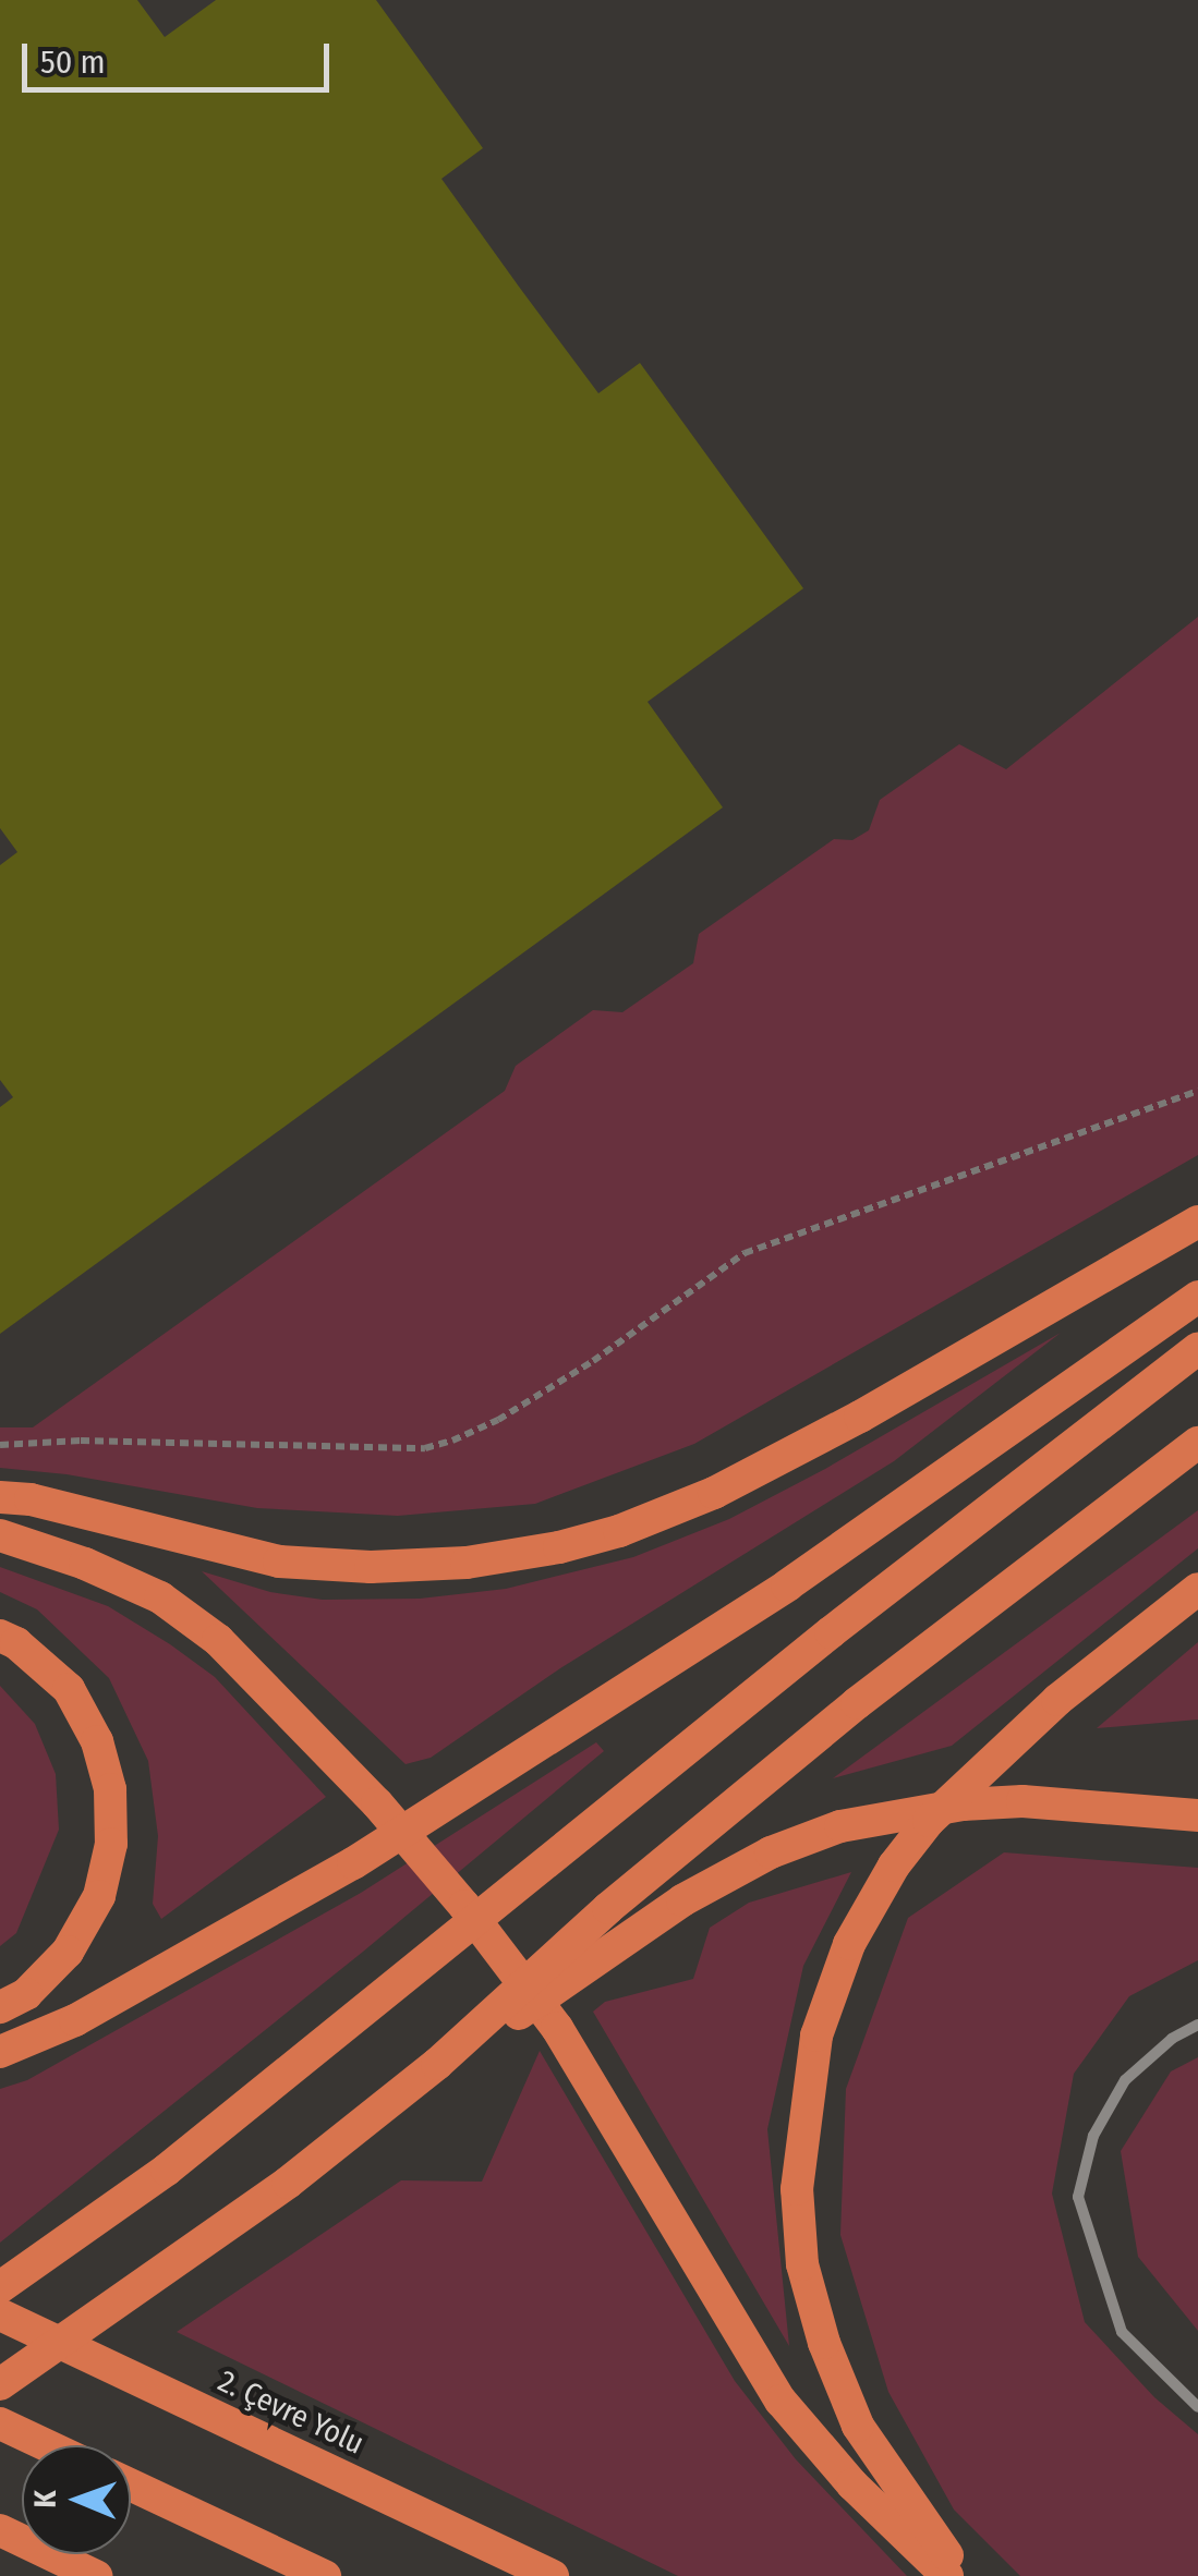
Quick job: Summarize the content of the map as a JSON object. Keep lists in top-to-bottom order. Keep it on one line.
{"streets":{"highway":["2. Çevre Yolu"]},"scale_bar":"50 m","north":"left"}
